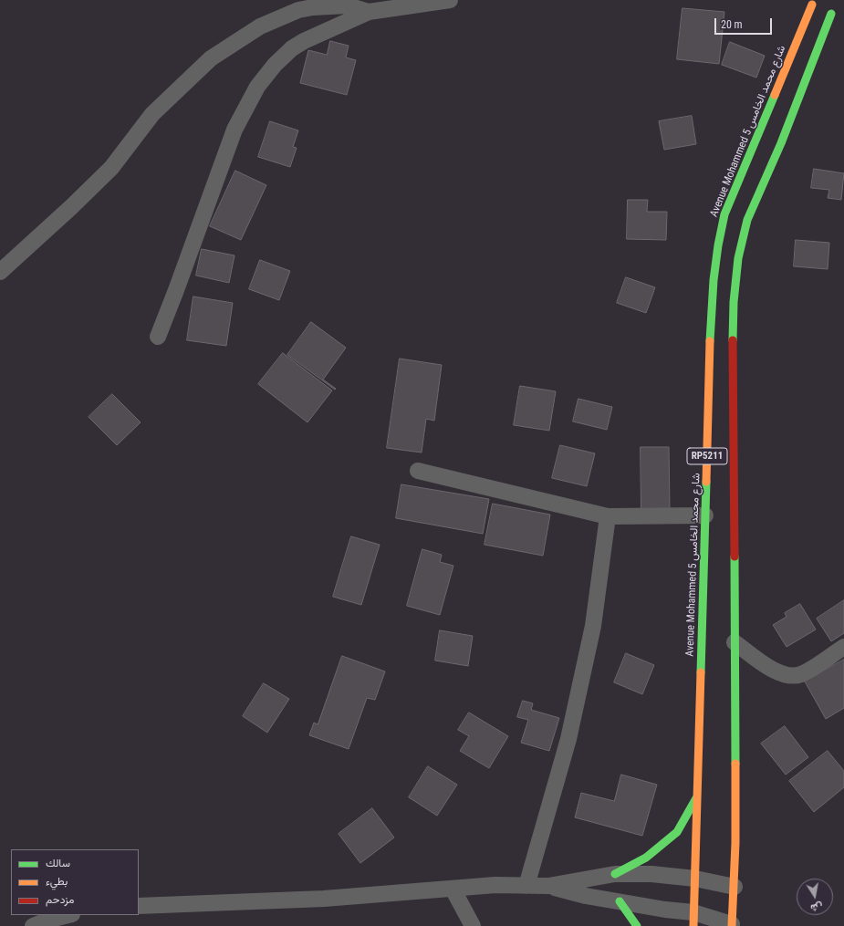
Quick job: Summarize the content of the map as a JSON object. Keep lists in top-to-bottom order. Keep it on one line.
{"streets":{"main road":["Avenue Mohammed 5 شارع محمد الخامس","RP5211"]},"crossings":[["Avenue Mohammed 5 شارع محمد الخامس","RP5211"]],"legend":["سالك","بطيء","مزدحم"],"scale_bar":"20 m","north":"bottom"}
